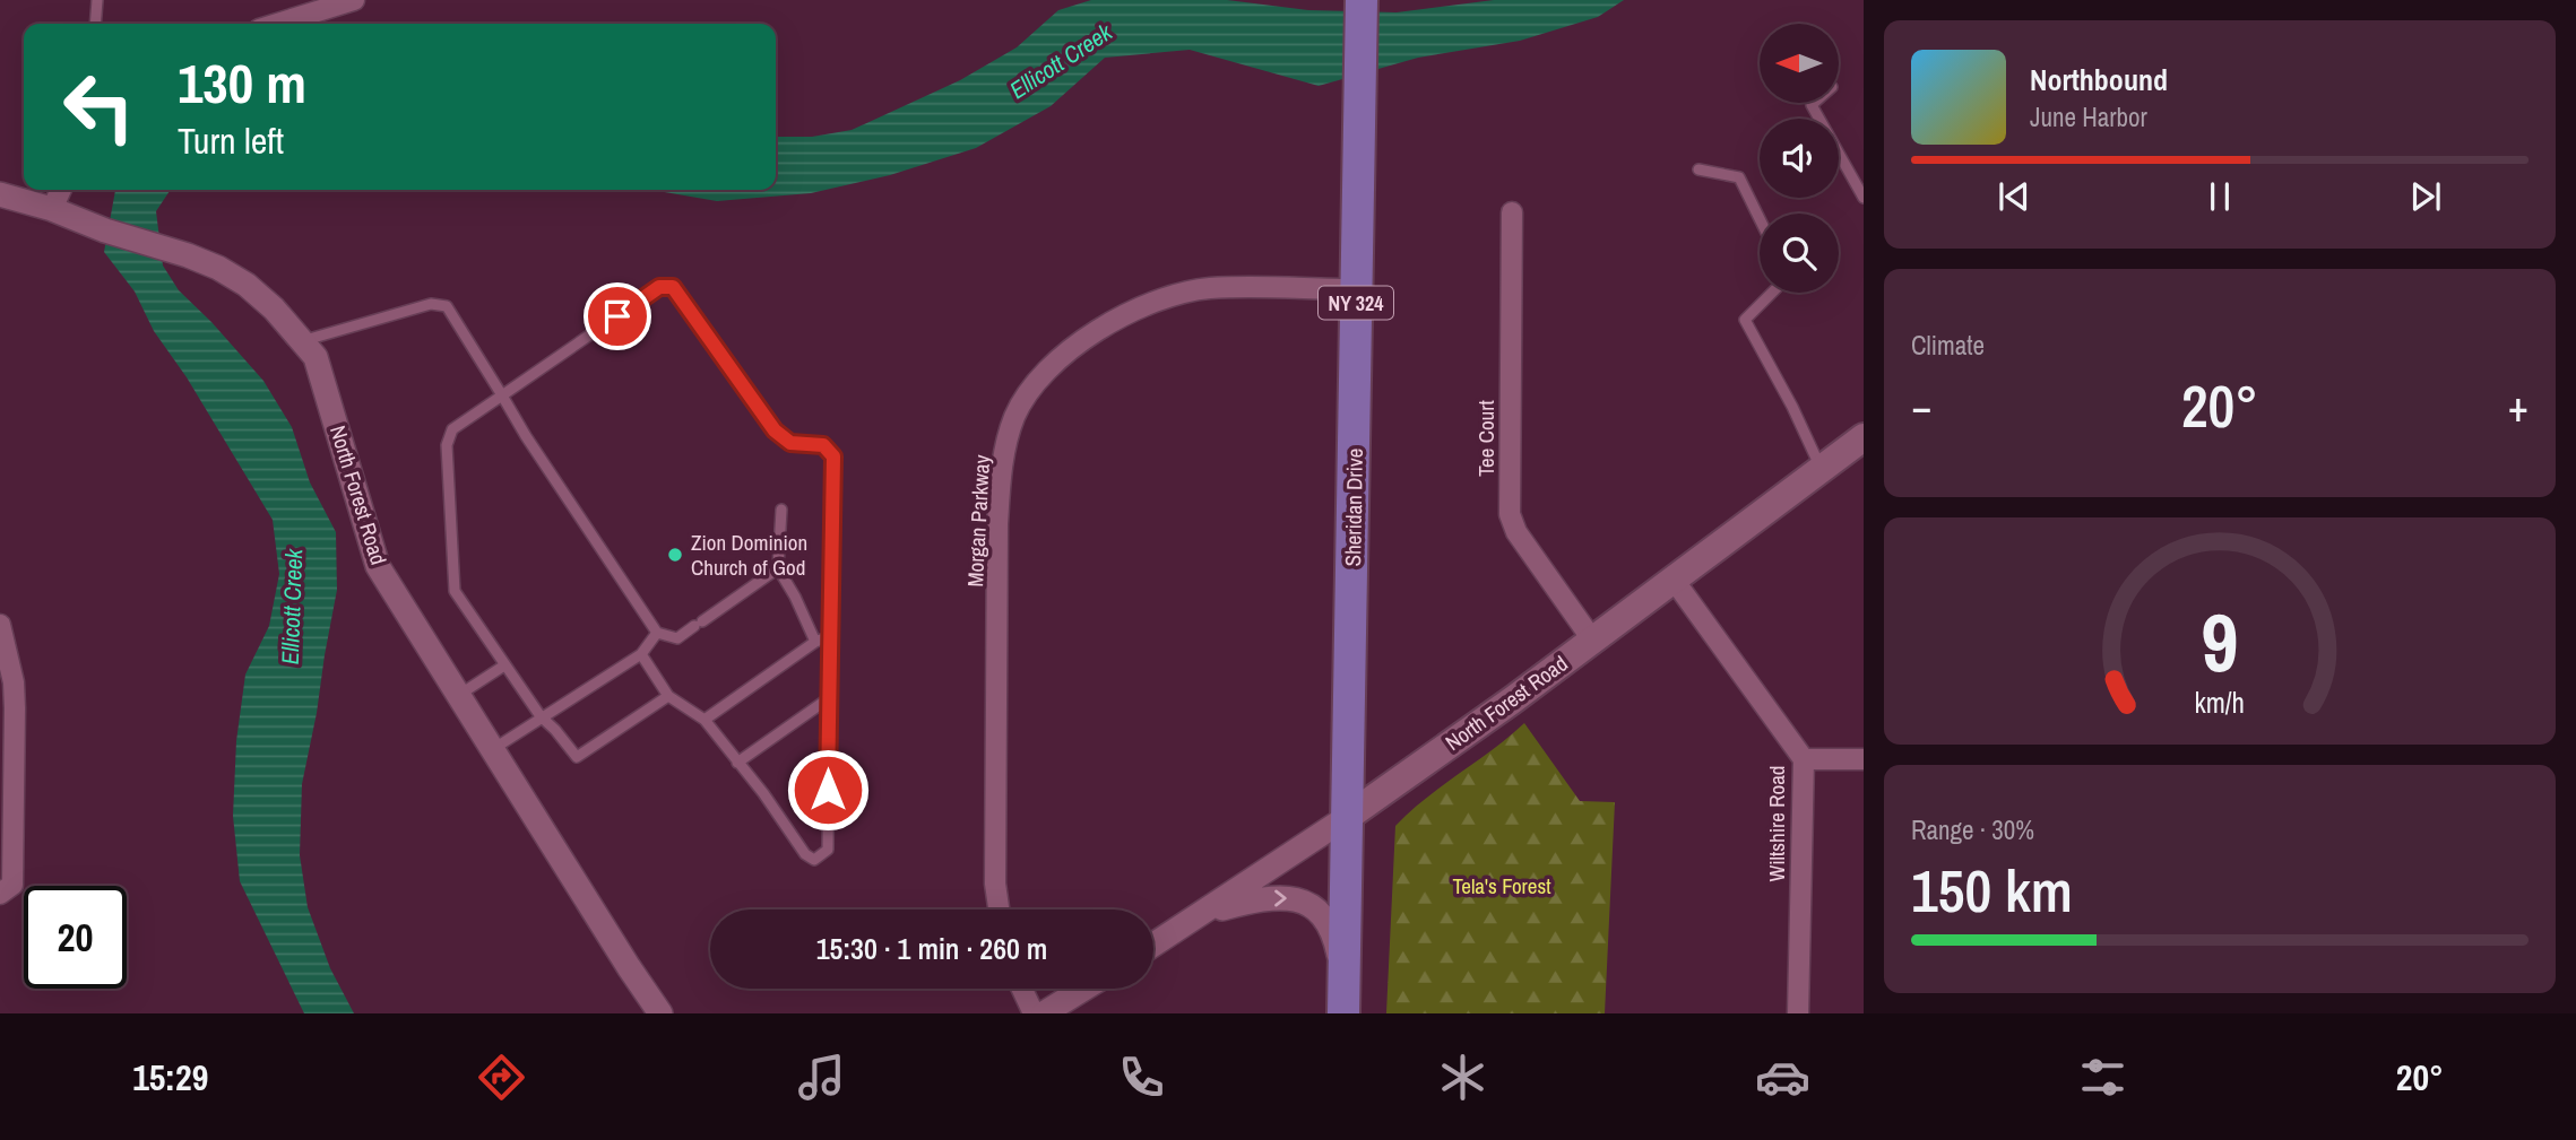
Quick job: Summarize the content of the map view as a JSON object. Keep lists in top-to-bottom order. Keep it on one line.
{"streets":{"main road":["NY 324","North Forest Road","Sheridan Drive"],"street":["Tee Court","Morgan Parkway","Wiltshire Road"]},"crossings":[["Tee Court","North Forest Road"],["North Forest Road","Sheridan Drive"],["North Forest Road","Wiltshire Road"],["Sheridan Drive","Morgan Parkway"]],"water":["Ellicott Creek"],"parks":["Tela's Forest"],"places":["Zion Dominion Church of God"],"north":"left","page":{"turn":["130 m","Turn left"],"song":["Northbound","June Harbor"],"tile":["Climate",["Range · 30%","150 km"]],"heat":["−","20°","+"],"limit":"20","trip":"15:30 · 1 min · 260 m","tabs":["15:29","20°"],"gauge":["9","km/h"]}}
